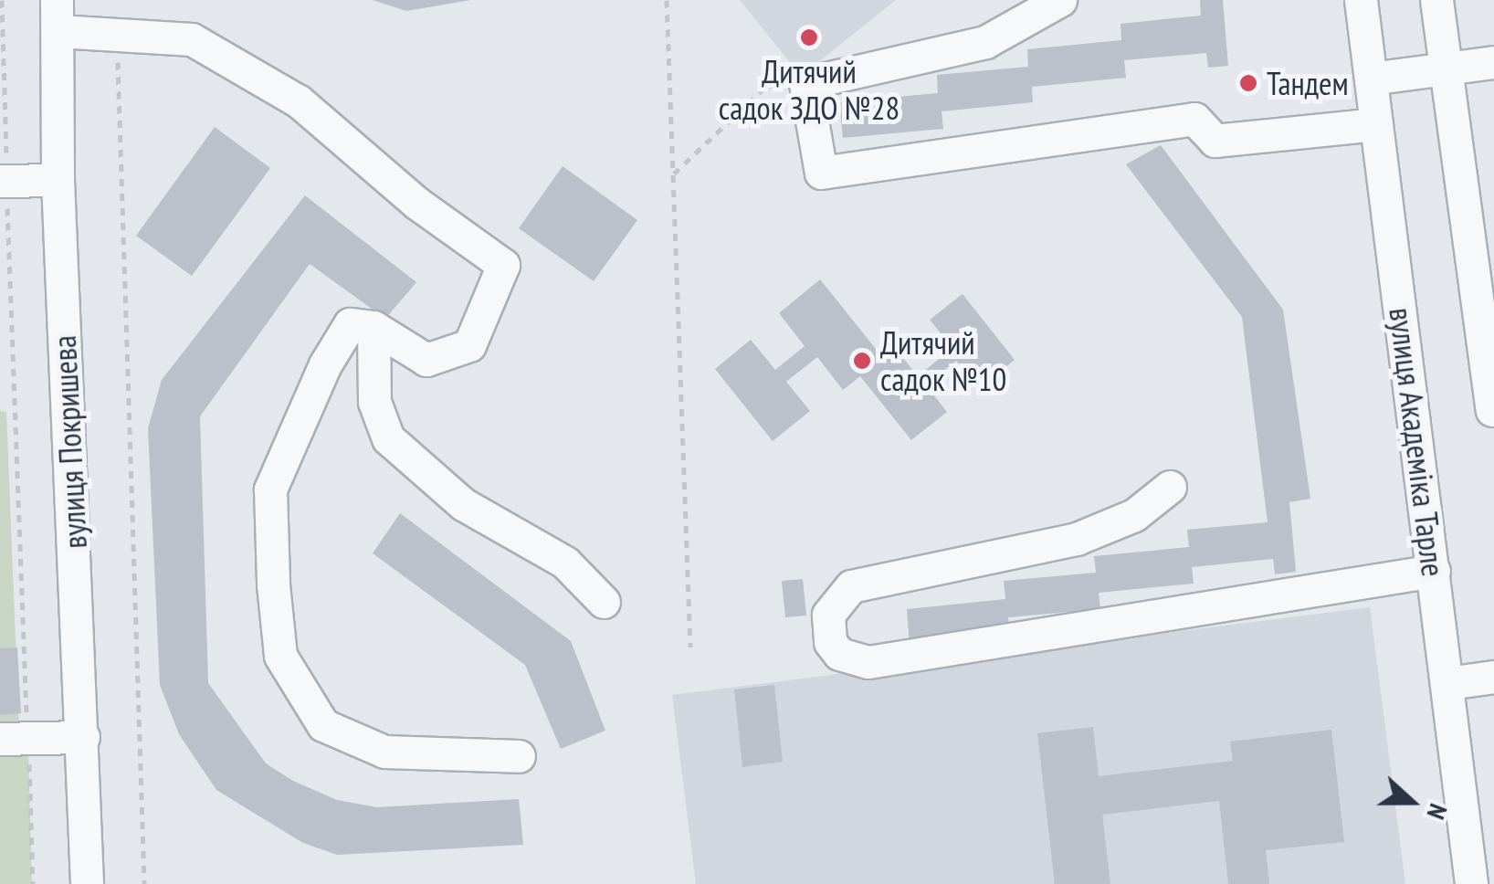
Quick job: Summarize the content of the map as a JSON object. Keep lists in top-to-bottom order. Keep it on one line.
{"streets":{"street":["вулиця Покришева","вулиця Академіка Тарле"]},"places":["Дитячий садок ЗДО №28","Тандем","Дитячий садок №10"],"north":"right"}
